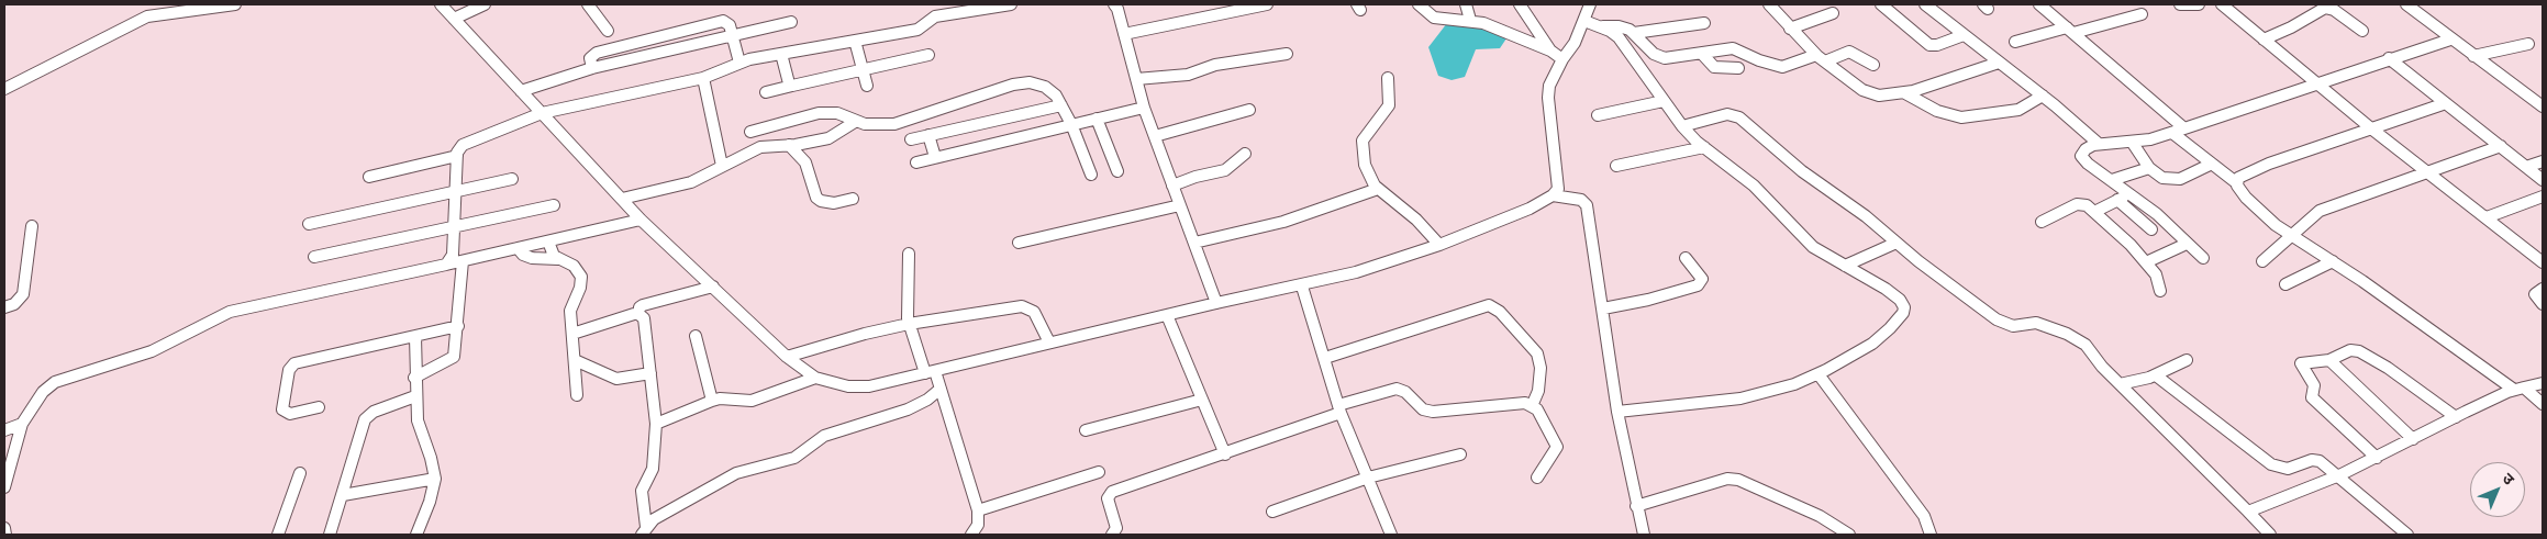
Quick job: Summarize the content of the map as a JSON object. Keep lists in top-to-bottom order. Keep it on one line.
{"north":"top right"}
